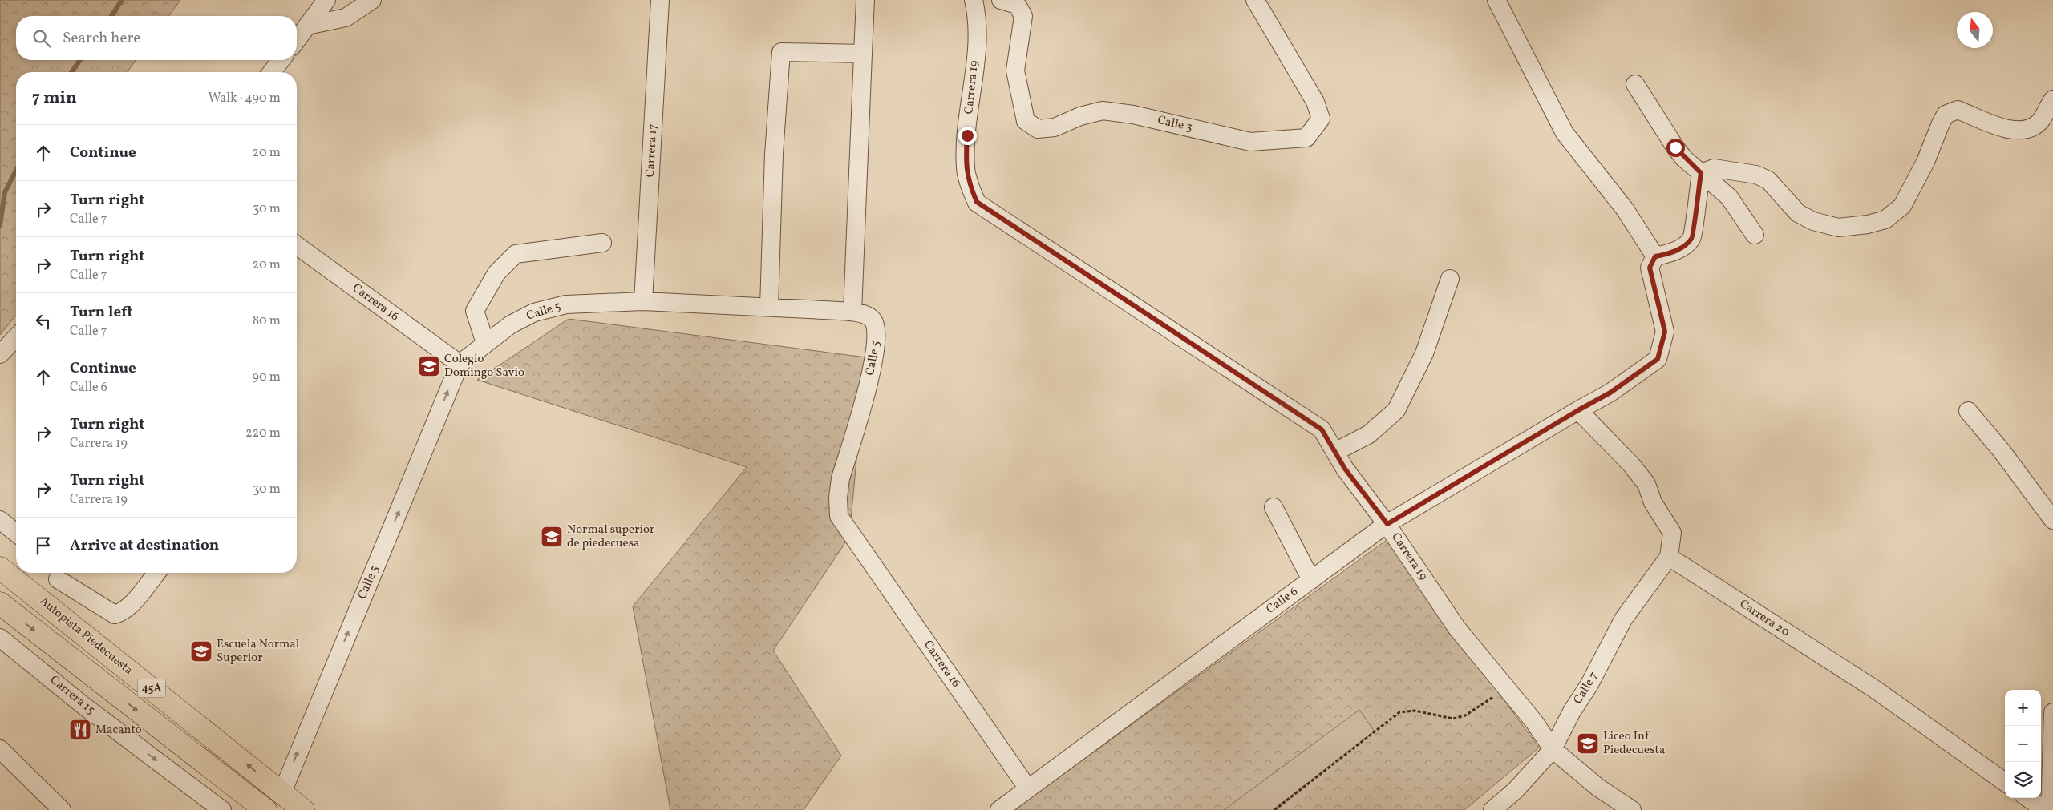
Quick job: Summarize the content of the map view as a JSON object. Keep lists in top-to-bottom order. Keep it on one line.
{"streets":{"highway":["Autopista Piedecuesta","45A"],"street":["Carrera 19","Calle 3","Carrera 17","Carrera 16","Calle 5","Calle 6","Carrera 20","Calle 7","Carrera 15"]},"crossings":[["Carrera 19","Calle 6"],["Carrera 19","Calle 7"],["Carrera 17","Calle 5"],["Carrera 16","Calle 5"],["Carrera 16","Calle 6"],["Calle 5","Autopista Piedecuesta"],["Carrera 20","Calle 7"]],"one_way":["Calle 5"],"places":{"school or university":["Colegio Domingo Savio","Normal superior de piedecuesa","Escuela Normal Superior","Liceo Inf Piedecuesta"],"restaurant":["Macanto"]},"north":"top","page":{"search":"Search here","heading":["7 min","Walk · 490 m"],"list":[["Continue","20 m"],["Turn right","Calle 7","30 m"],["Turn right","Calle 7","20 m"],["Turn left","Calle 7","80 m"],["Continue","Calle 6","90 m"],["Turn right","Carrera 19","220 m"],["Turn right","Carrera 19","30 m"],"Arrive at destination"],"map_buttons":["+","−"]}}
